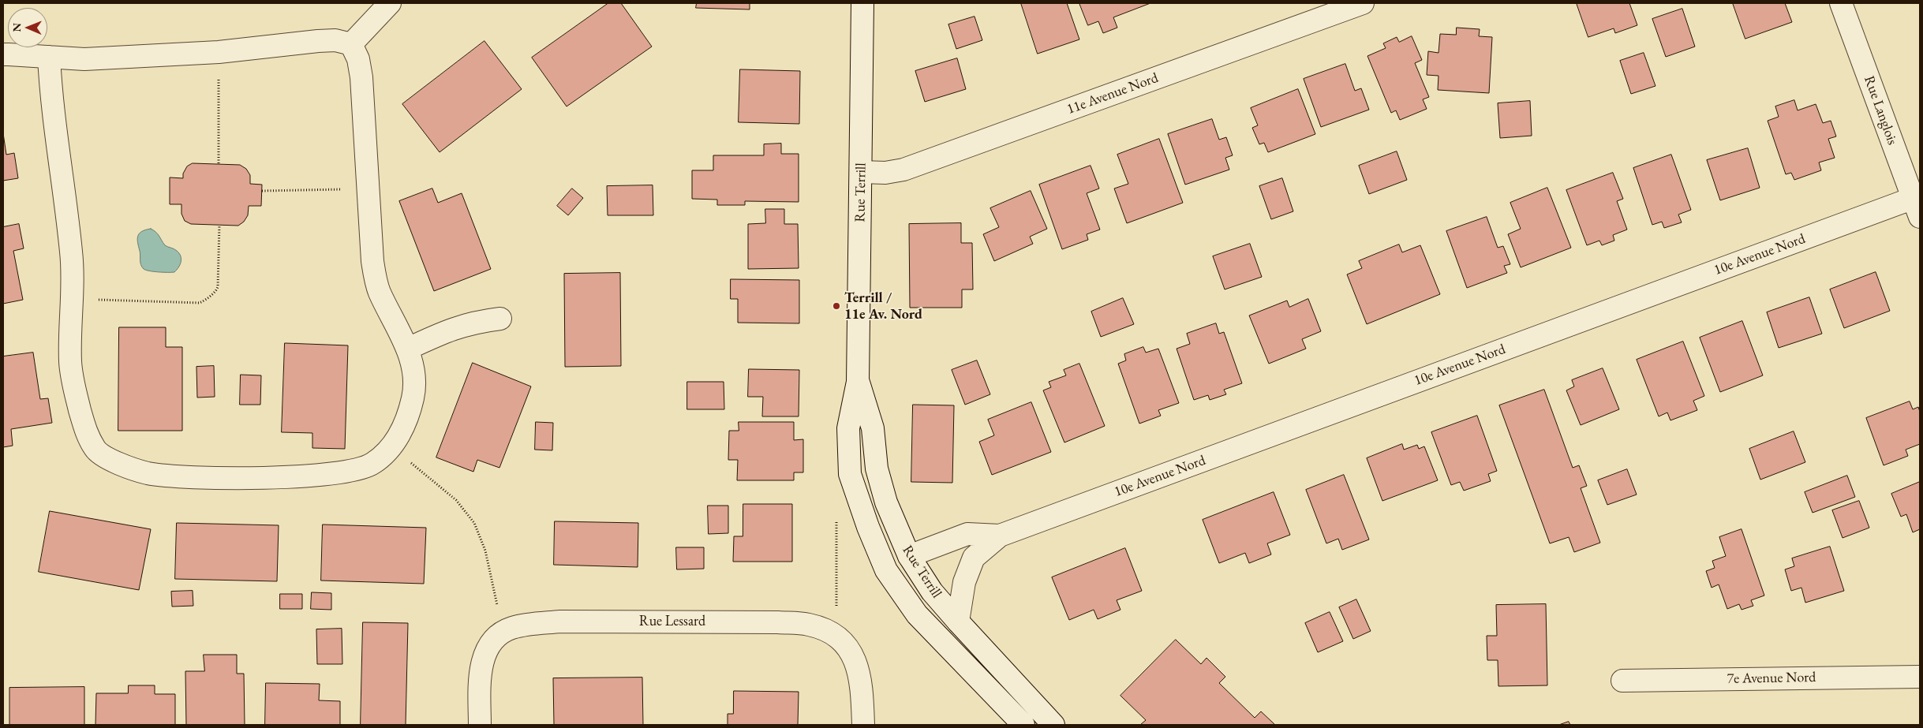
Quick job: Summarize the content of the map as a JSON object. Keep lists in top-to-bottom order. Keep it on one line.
{"streets":{"street":["11e Avenue Nord","Rue Langlois","Rue Terrill","10e Avenue Nord","Rue Lessard","7e Avenue Nord"]},"crossings":[["11e Avenue Nord","Rue Terrill"],["Rue Langlois","10e Avenue Nord"],["Rue Terrill","10e Avenue Nord"]],"places":["Terrill / 11e Av. Nord"],"north":"left"}
